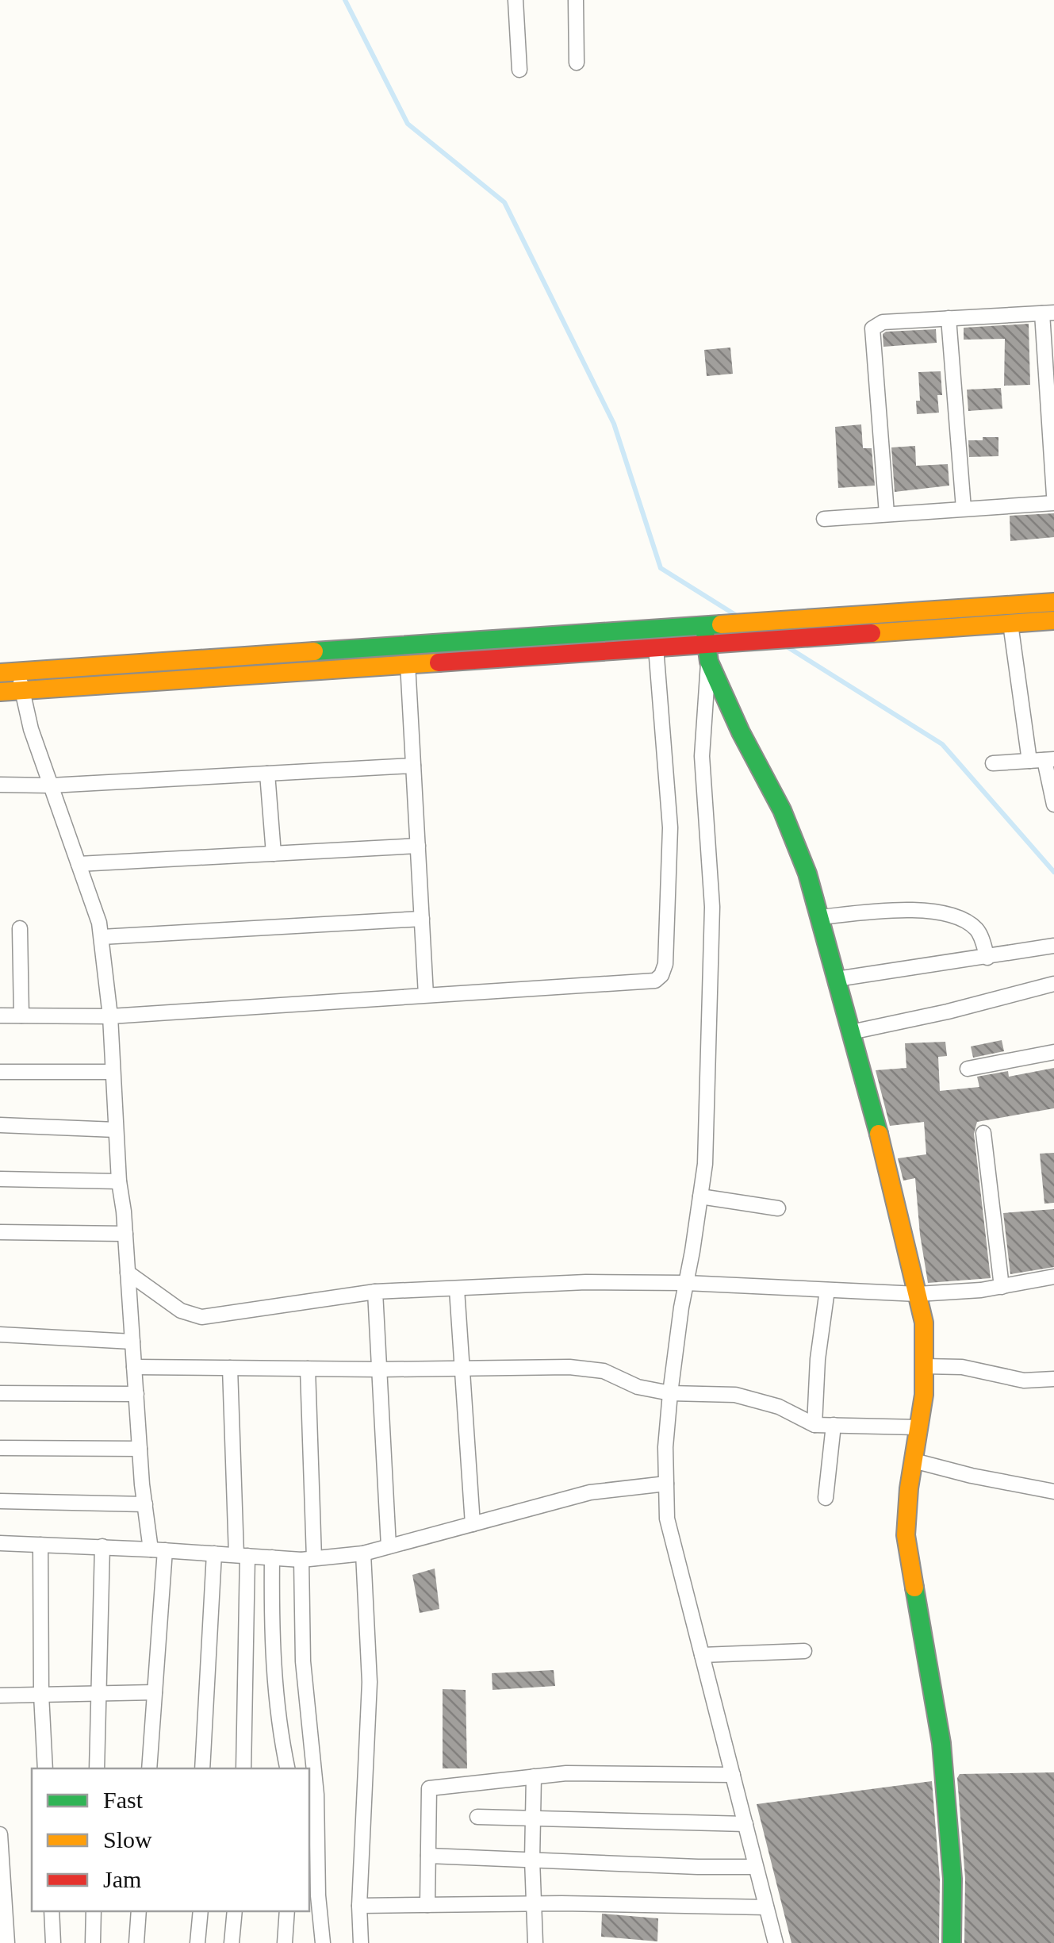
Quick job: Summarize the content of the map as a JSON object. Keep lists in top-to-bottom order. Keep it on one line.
{"legend":["Fast","Slow","Jam"]}
